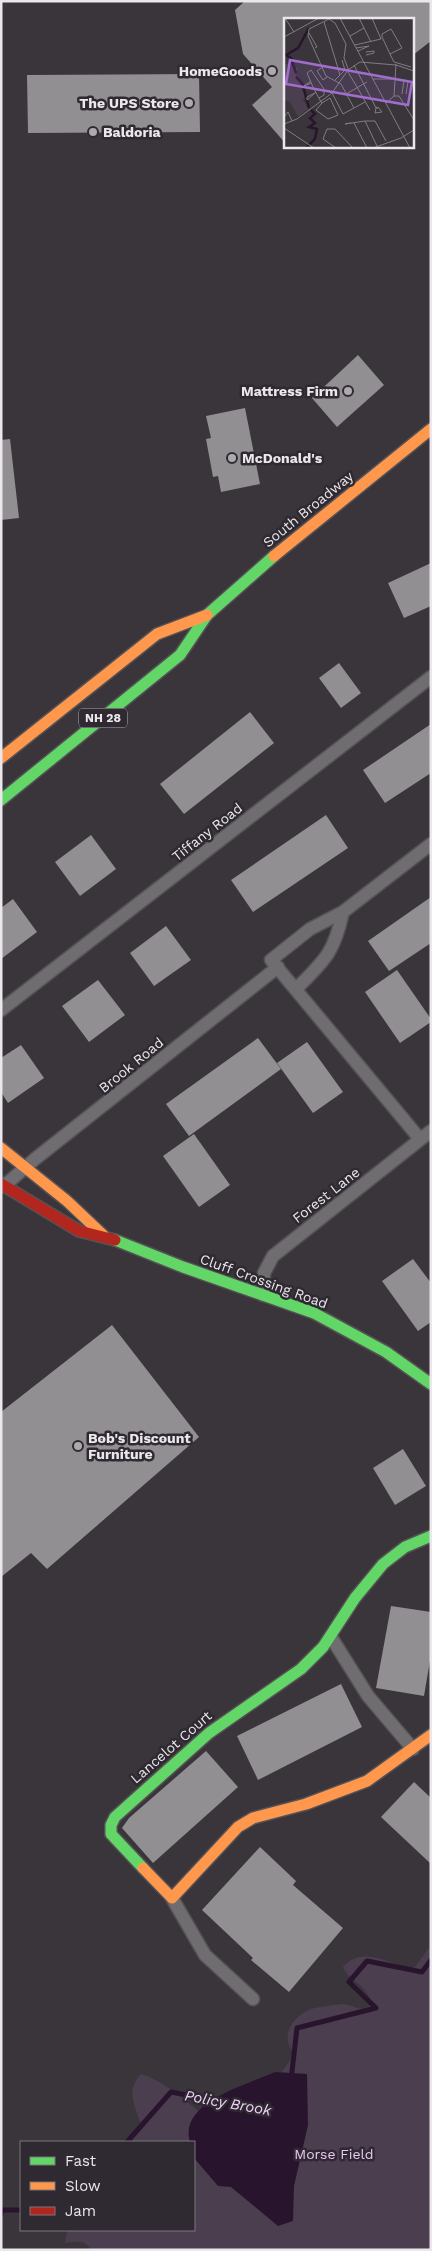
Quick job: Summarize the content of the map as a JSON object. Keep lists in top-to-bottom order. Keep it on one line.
{"streets":{"street":["South Broadway","NH 28","Tiffany Road","Brook Road","Forest Lane","Cluff Crossing Road","Lancelot Court"]},"crossings":[["Brook Road","Cluff Crossing Road"],["Forest Lane","Cluff Crossing Road"]],"water":["Policy Brook"],"parks":["Morse Field"],"places":["HomeGoods","The UPS Store","Baldoria","Mattress Firm","McDonald's","Bob's Discount Furniture"],"legend":["Fast","Slow","Jam"]}
